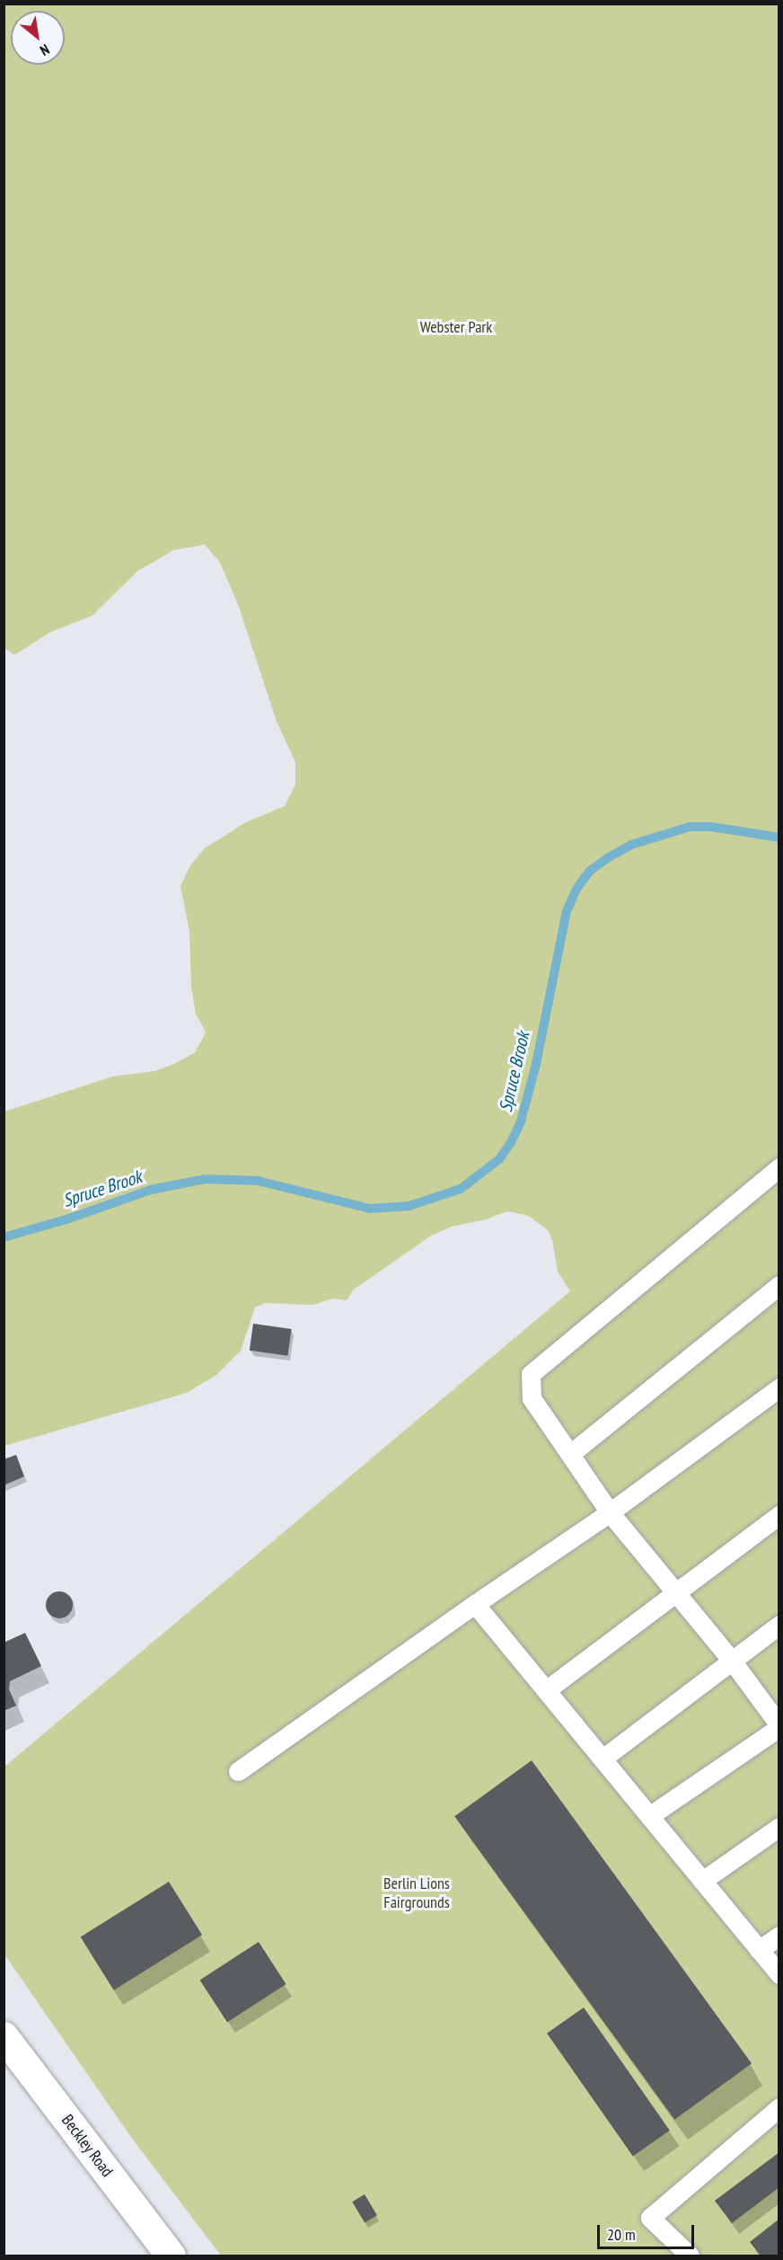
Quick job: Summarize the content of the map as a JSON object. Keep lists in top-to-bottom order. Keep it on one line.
{"streets":{"street":["Beckley Road"]},"water":["Spruce Brook"],"parks":["Webster Park","Berlin Lions Fairgrounds"],"scale_bar":"20 m","north":"bottom right"}
